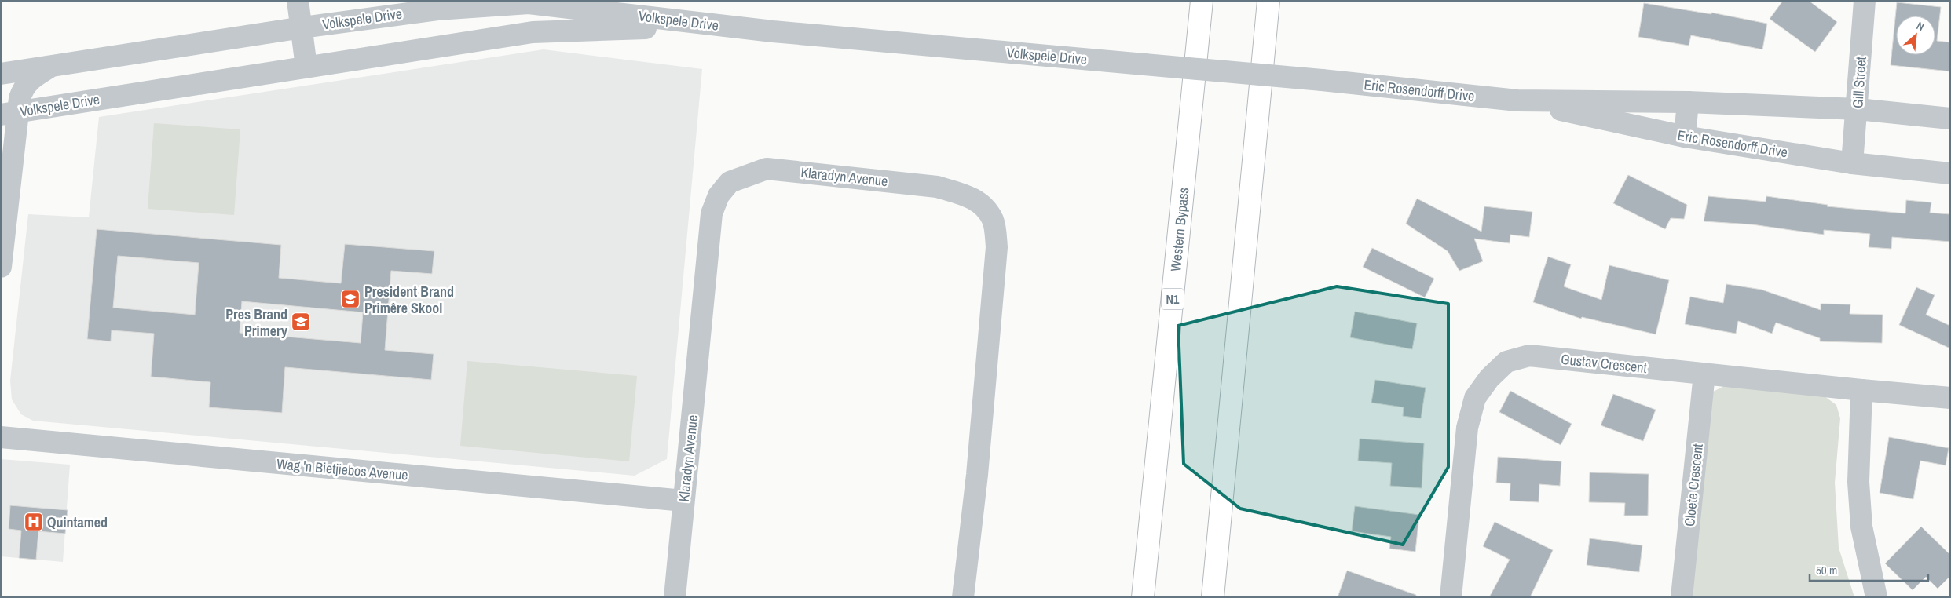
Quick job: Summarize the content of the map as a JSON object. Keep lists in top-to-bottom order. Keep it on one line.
{"streets":{"highway":["Western Bypass","N1"],"street":["Volkspele Drive","Gill Street","Eric Rosendorff Drive","Klaradyn Avenue","Gustav Crescent","Wag 'n Bietjiebos Avenue","Cloete Crescent"]},"crossings":[["Volkspele Drive","Eric Rosendorff Drive"],["Gill Street","Eric Rosendorff Drive"],["Klaradyn Avenue","Wag 'n Bietjiebos Avenue"],["Gustav Crescent","Cloete Crescent"]],"places":{"school or university":["President Brand Primêre Skool","Pres Brand Primery"],"hospital":["Quintamed"]},"scale_bar":"50 m","north":"top right"}
